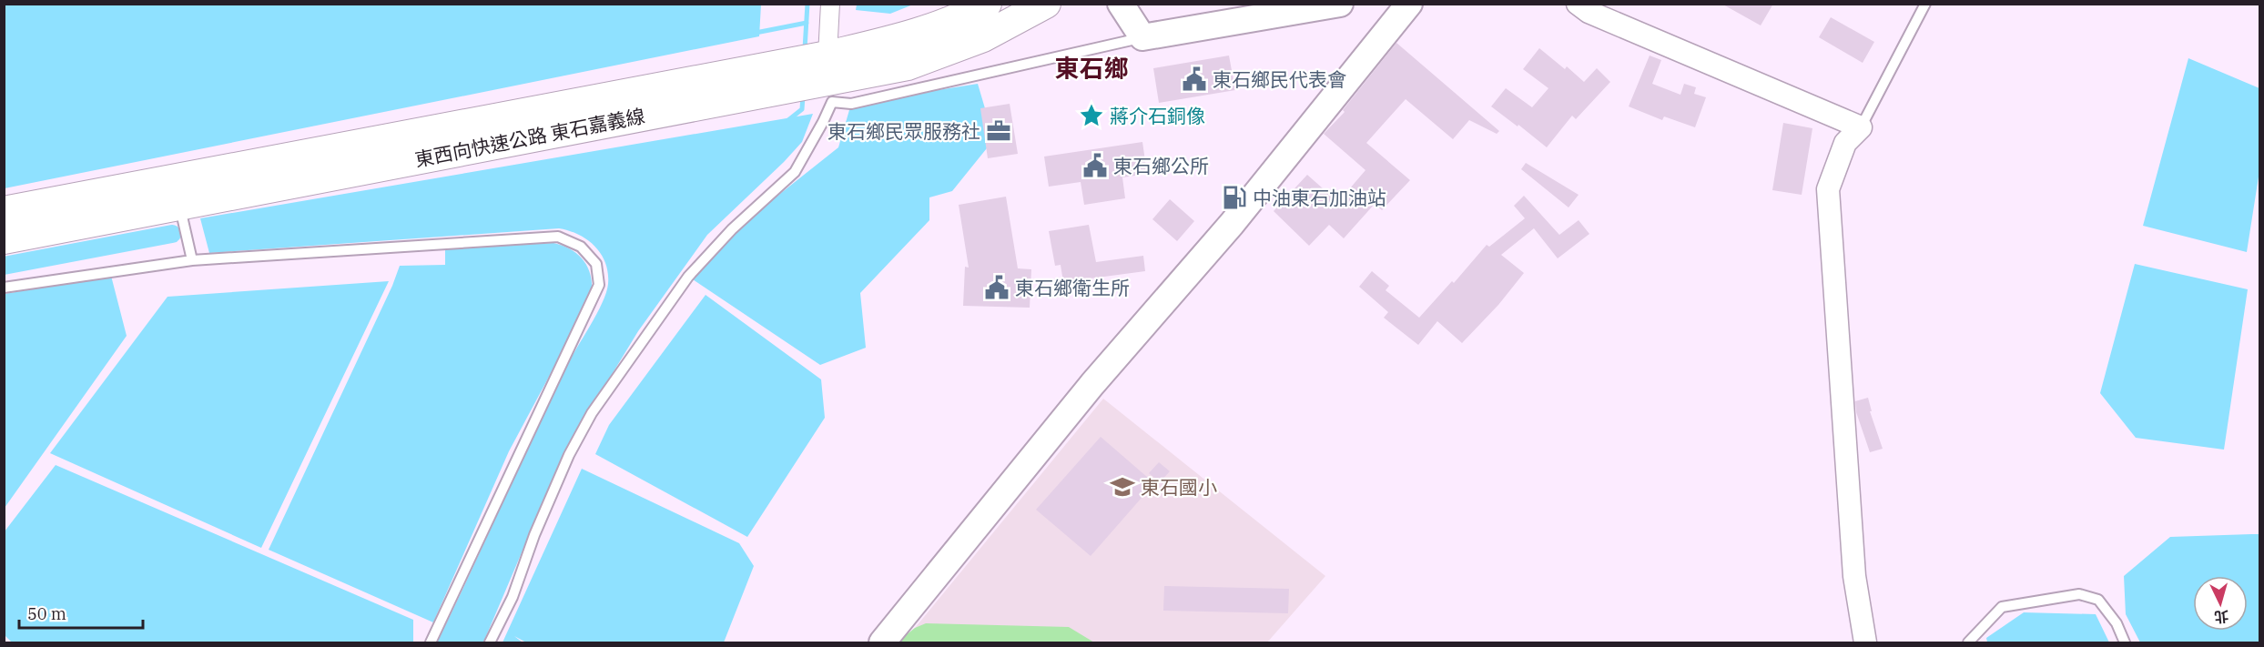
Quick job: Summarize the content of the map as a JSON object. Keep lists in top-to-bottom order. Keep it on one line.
{"streets":{"main road":["東西向快速公路 東石嘉義線"]},"districts":["東石鄉"],"places":{"public building":["東石鄉民代表會","東石鄉公所","東石鄉衛生所"],"place":["蔣介石銅像"],"office":["東石鄉民眾服務社"],"fuel station":["中油東石加油站"],"school or university":["東石國小"]},"scale_bar":"50 m","north":"bottom"}
